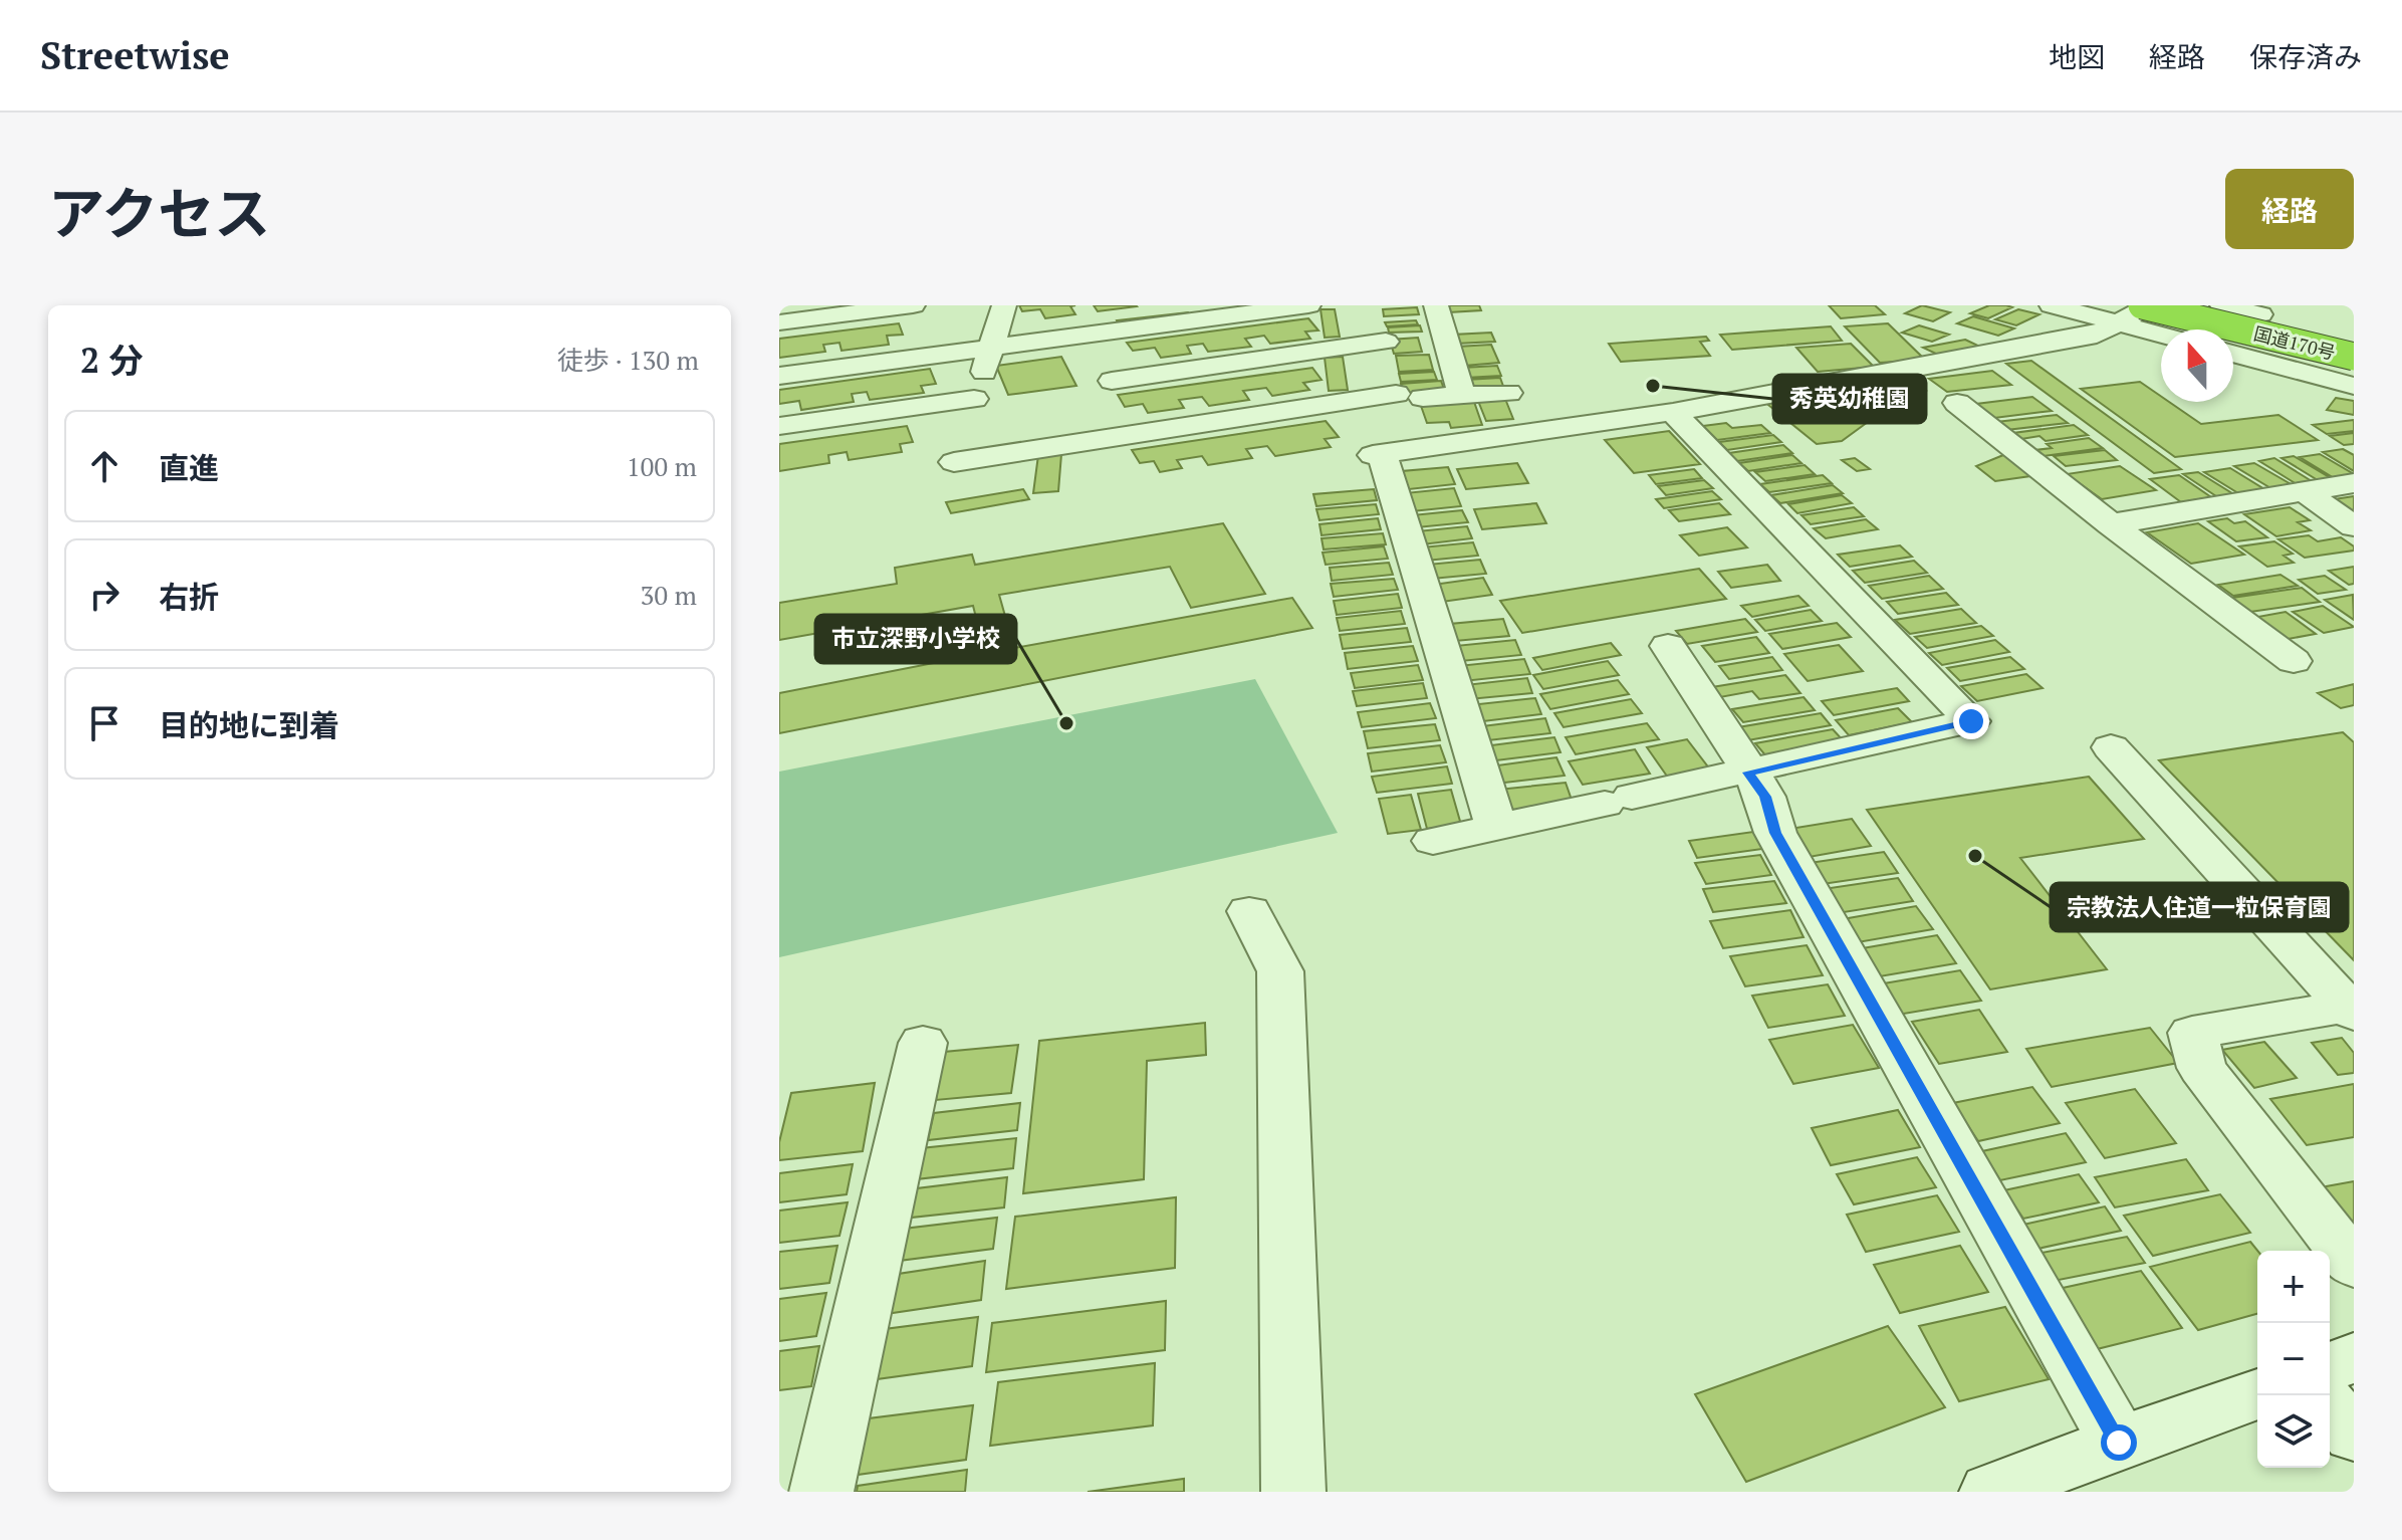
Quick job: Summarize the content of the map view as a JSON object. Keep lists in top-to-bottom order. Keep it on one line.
{"streets":{"highway":["国道170号"]},"places":["秀英幼稚園","市立深野小学校","宗教法人住道一粒保育園"],"north":"top","page":{"header":"Streetwise","nav":["地図","経路","保存済み"],"title":"アクセス","buttons":"経路","heading":["2 分","徒歩 · 130 m"],"list":[["直進","100 m"],["右折","30 m"],"目的地に到着"],"map_buttons":["+","−"]}}
